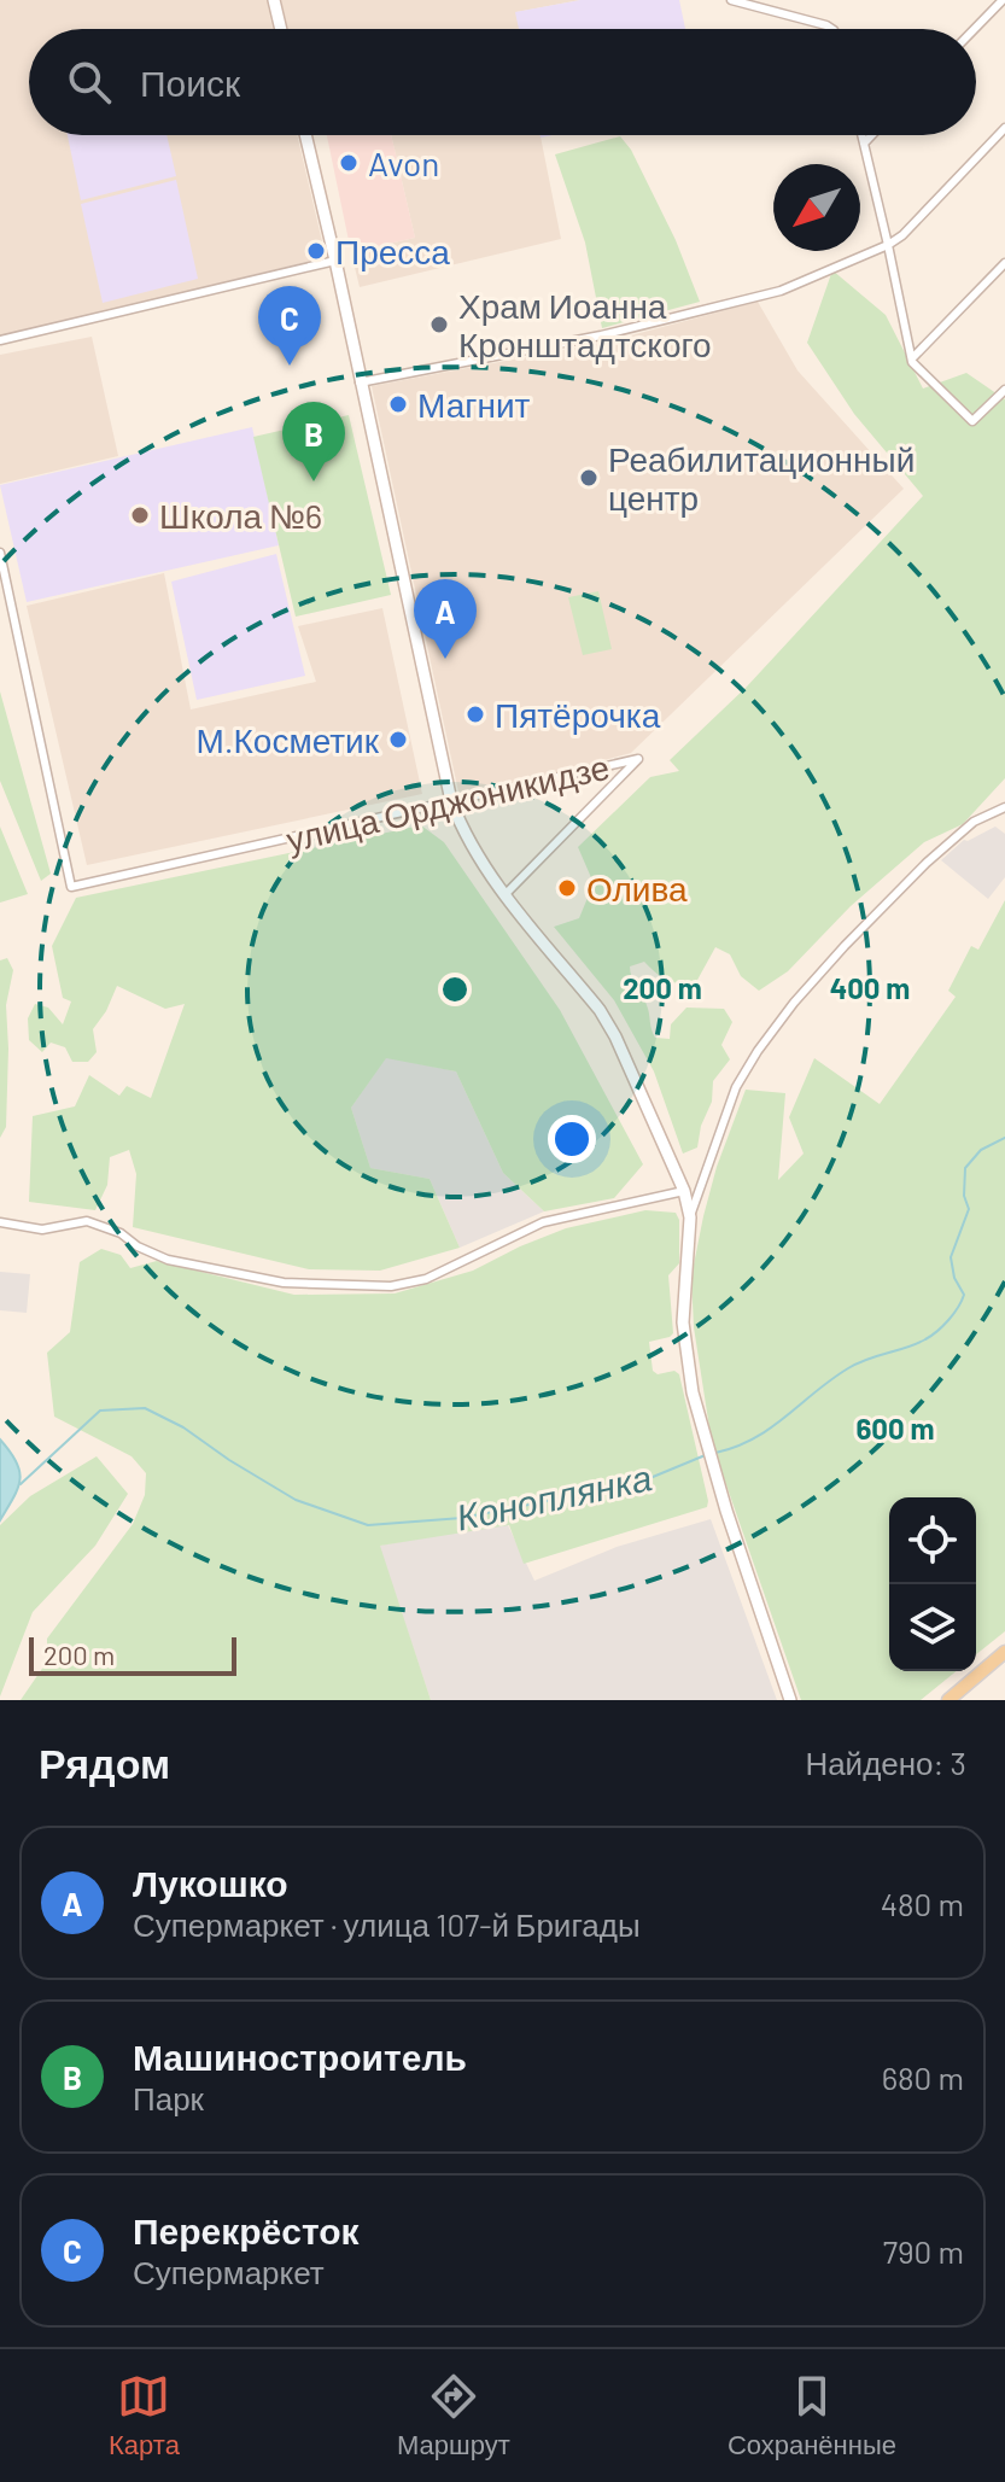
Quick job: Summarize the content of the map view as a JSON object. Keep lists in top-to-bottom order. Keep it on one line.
{"streets":{"street":["улица Орджоникидзе"]},"water":["Коноплянка"],"places":["Avon","Пресса","Храм Иоанна Кронштадтского","Магнит","Реабилитационный центр","Школа №6","Пятёрочка","М.Косметик","Олива"],"scale_bar":"200 m","north":"bottom left","page":{"search":"Поиск","pins":["C","B","A"],"scale":"200 m","heading":["Рядом","Найдено: 3"],"list":[{"mark":"A","name":"Лукошко","note":"Супермаркет · улица 107-й Бригады","value":"480 m"},{"mark":"B","name":"Машиностроитель","note":"Парк","value":"680 m"},{"mark":"C","name":"Перекрёсток","note":"Супермаркет","value":"790 m"}],"nav":["Карта","Маршрут","Сохранённые"]},"rings":["200 m","400 m","600 m"]}
